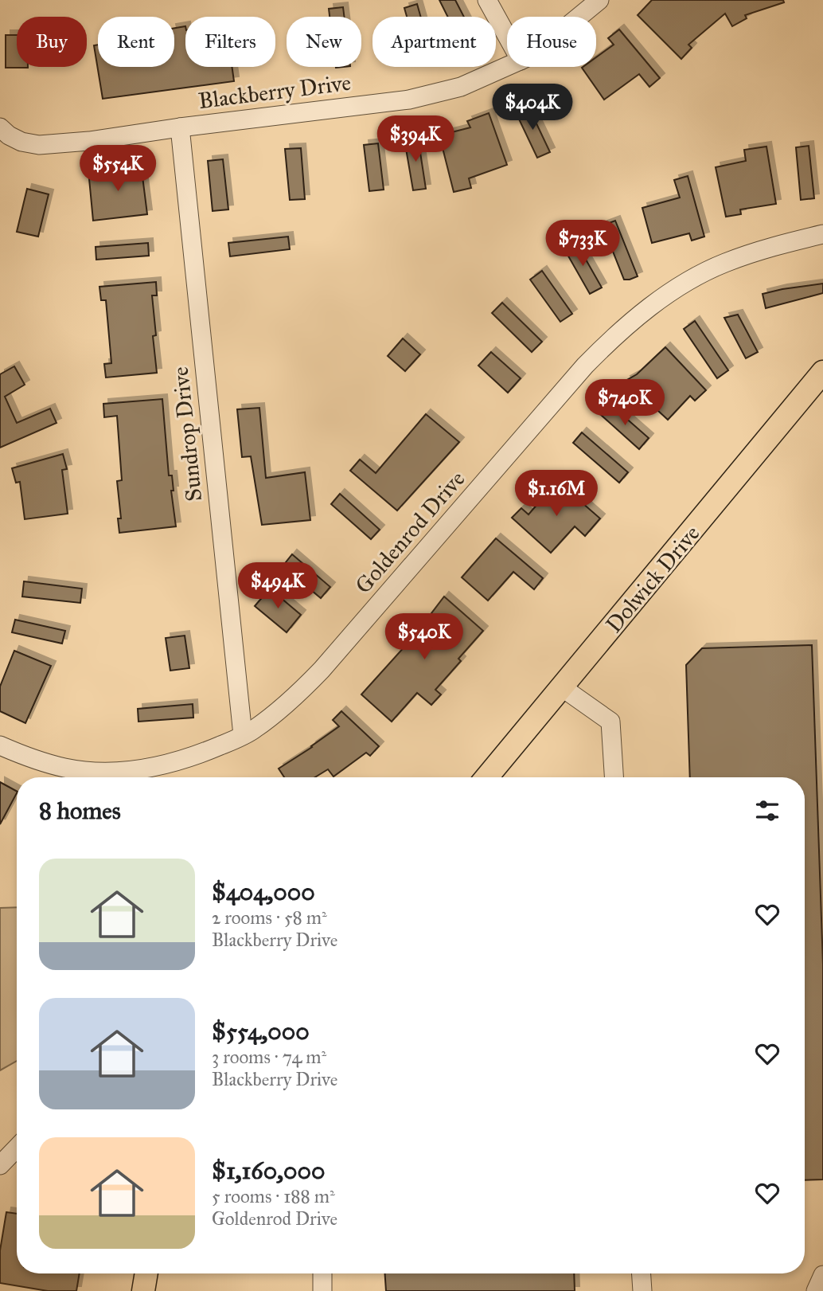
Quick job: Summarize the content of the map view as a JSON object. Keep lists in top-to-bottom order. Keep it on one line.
{"streets":{"main road":["Dolwick Drive"],"street":["Blackberry Drive","Sundrop Drive","Goldenrod Drive"]},"crossings":[["Blackberry Drive","Sundrop Drive"],["Sundrop Drive","Goldenrod Drive"]],"page":{"chip":["Buy","Rent","Filters","New","Apartment","House"],"price":["$404K","$394K","$554K","$733K","$740K","$1.16M","$494K","$540K"],"heading":"8 homes","list":[{"name":"$404,000","note":"2 rooms · 58 m² · Blackberry Drive"},{"name":"$554,000","note":"3 rooms · 74 m² · Blackberry Drive"},{"name":"$1,160,000","note":"5 rooms · 188 m² · Goldenrod Drive"}]}}
